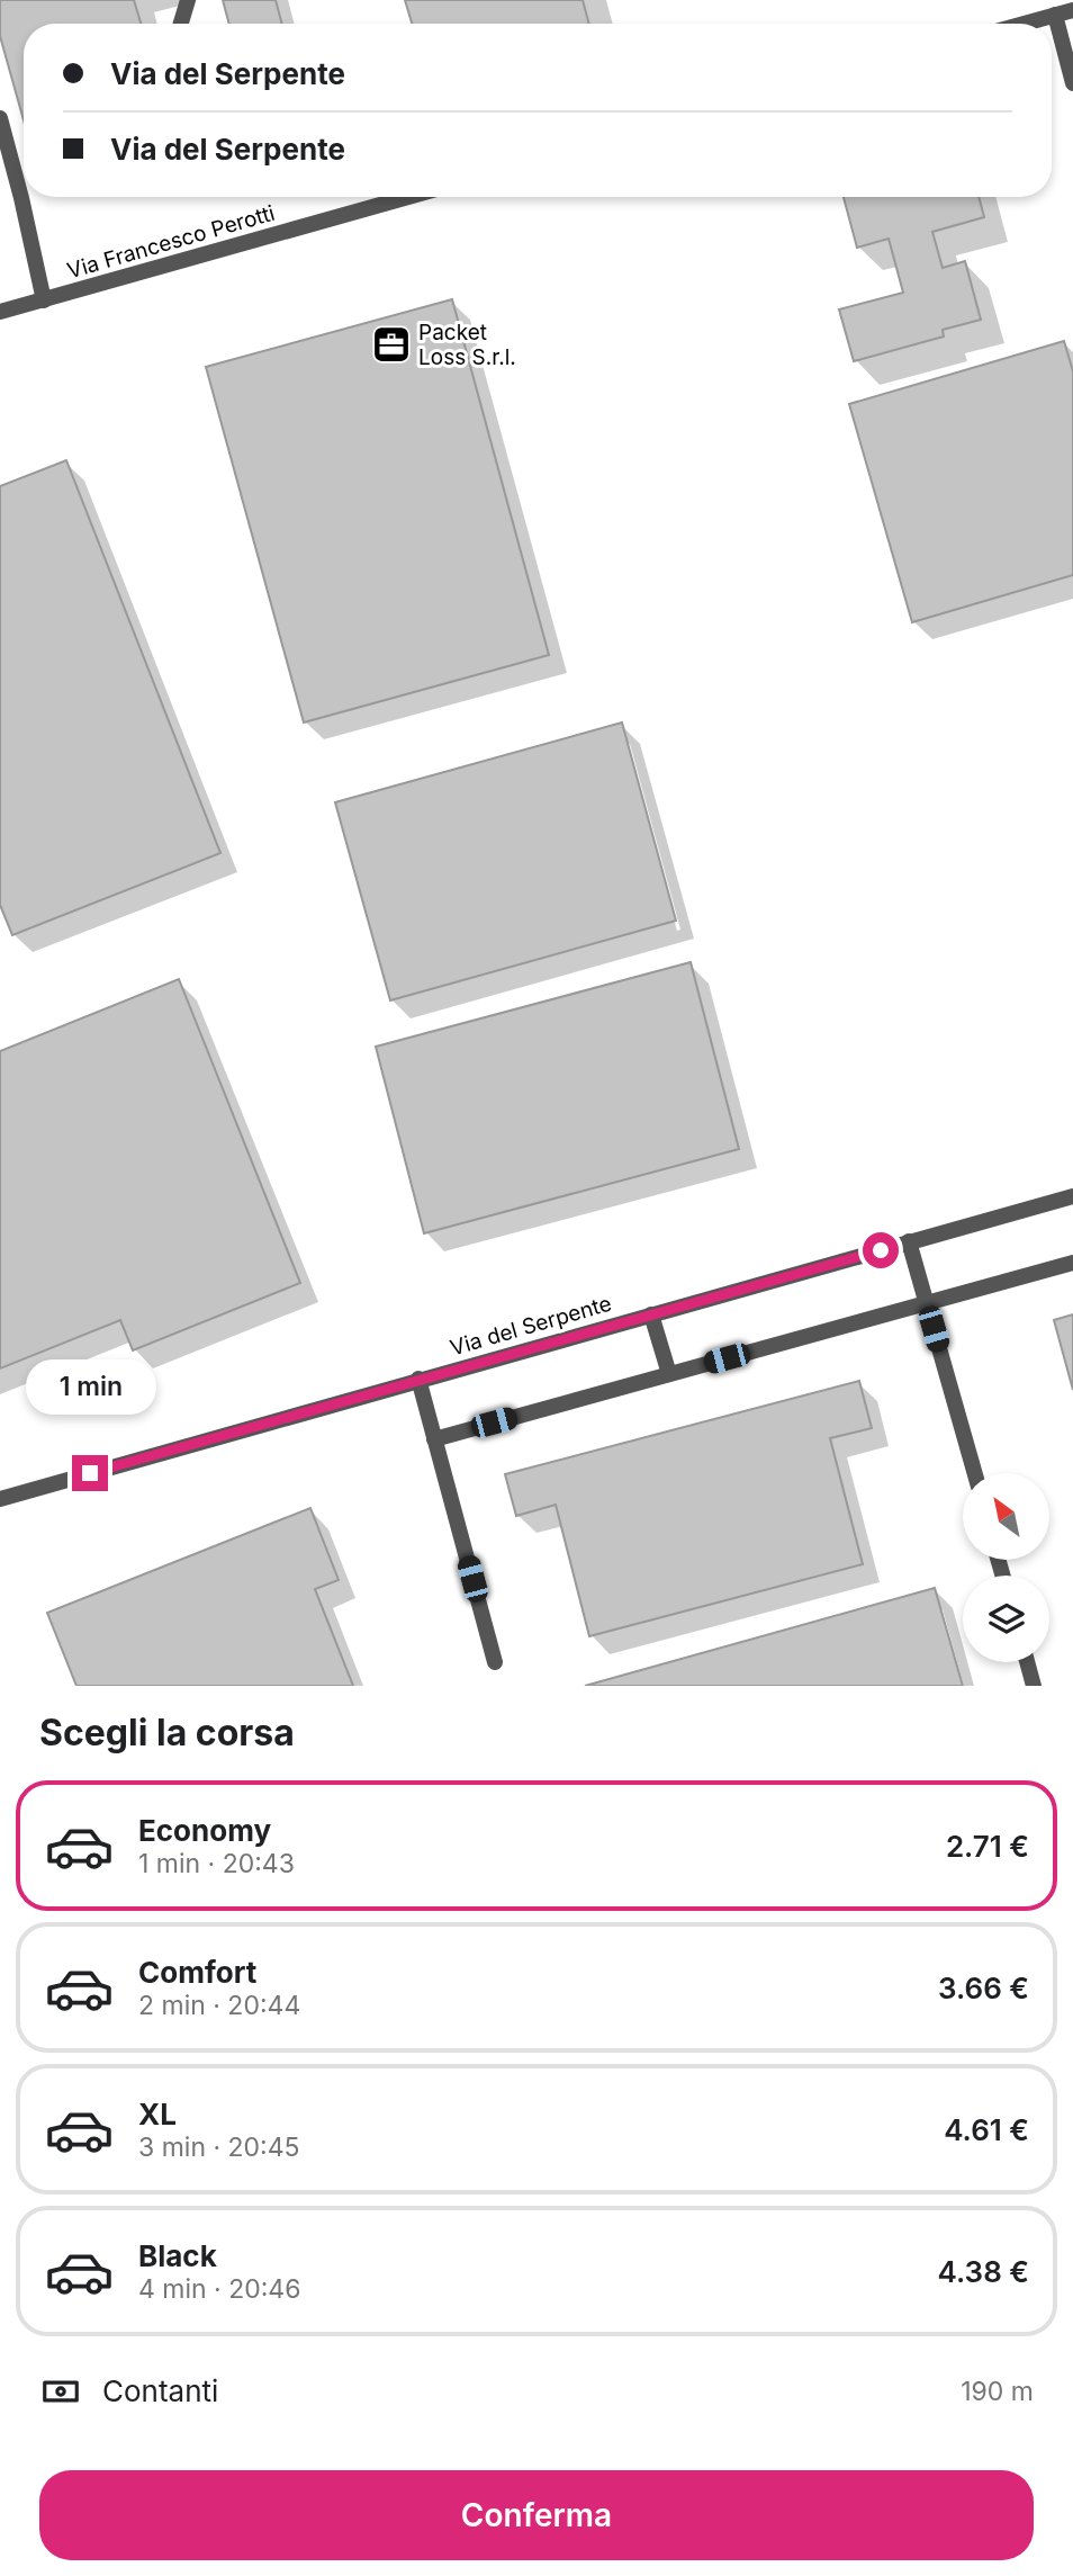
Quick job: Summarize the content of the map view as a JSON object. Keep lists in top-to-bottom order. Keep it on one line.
{"streets":{"street":["Via Francesco Perotti","Via del Serpente"]},"places":{"office":["Packet Loss S.r.l."]},"north":"top left","page":{"banner":["Via del Serpente","Via del Serpente"],"bubble":"1 min","heading":"Scegli la corsa","list":[{"name":"Economy","note":"1 min · 20:43","value":"2.71 €"},{"name":"Comfort","note":"2 min · 20:44","value":"3.66 €"},{"name":"XL","note":"3 min · 20:45","value":"4.61 €"},{"name":"Black","note":"4 min · 20:46","value":"4.38 €"}],"pay":["Contanti","190 m"],"buttons":"Conferma"}}
